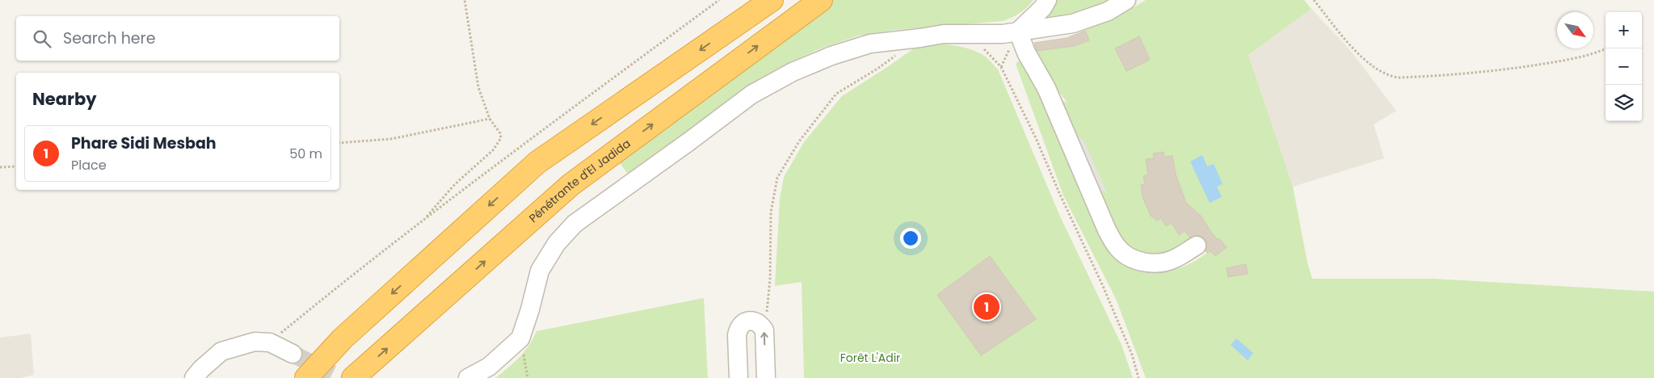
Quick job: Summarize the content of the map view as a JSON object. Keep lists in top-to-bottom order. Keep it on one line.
{"streets":{"highway":["Pénétrante d'El Jadida"]},"parks":["Forêt L'Adir"],"north":"bottom right","page":{"map_buttons":["+","−"],"search":"Search here","heading":"Nearby","list":[{"mark":"1","name":"Phare Sidi Mesbah","note":"Place","value":"50 m"}],"pins":"1"}}
